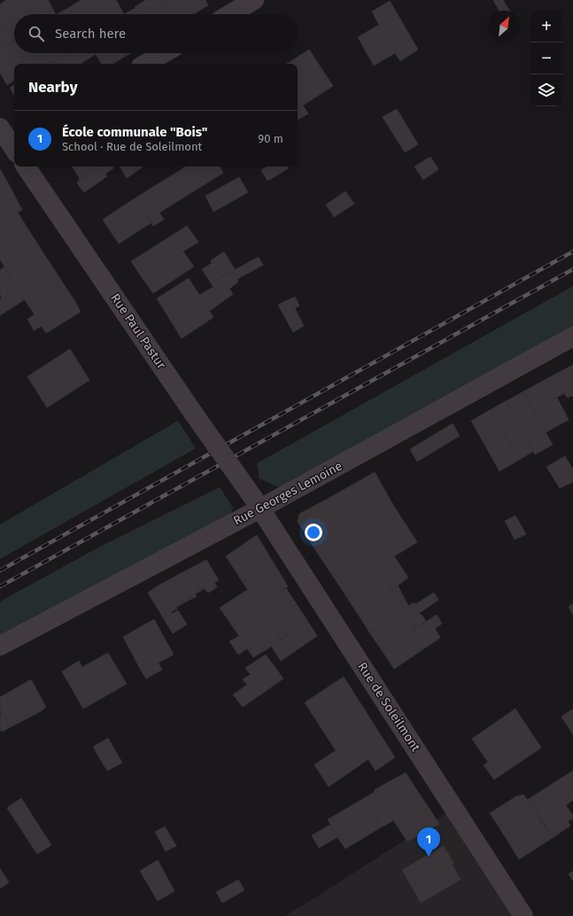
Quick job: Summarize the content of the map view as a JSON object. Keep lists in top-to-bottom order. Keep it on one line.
{"streets":{"street":["Rue Paul Pastur","Rue Georges Lemoine","Rue de Soleilmont"]},"crossings":[["Rue Paul Pastur","Rue Georges Lemoine"],["Rue Paul Pastur","Rue de Soleilmont"],["Rue Georges Lemoine","Rue de Soleilmont"]],"north":"top right","page":{"map_buttons":["+","−"],"search":"Search here","heading":"Nearby","list":[{"mark":"1","name":"École communale \"Bois\"","note":"School · Rue de Soleilmont","value":"90 m"}],"pins":"1"}}
